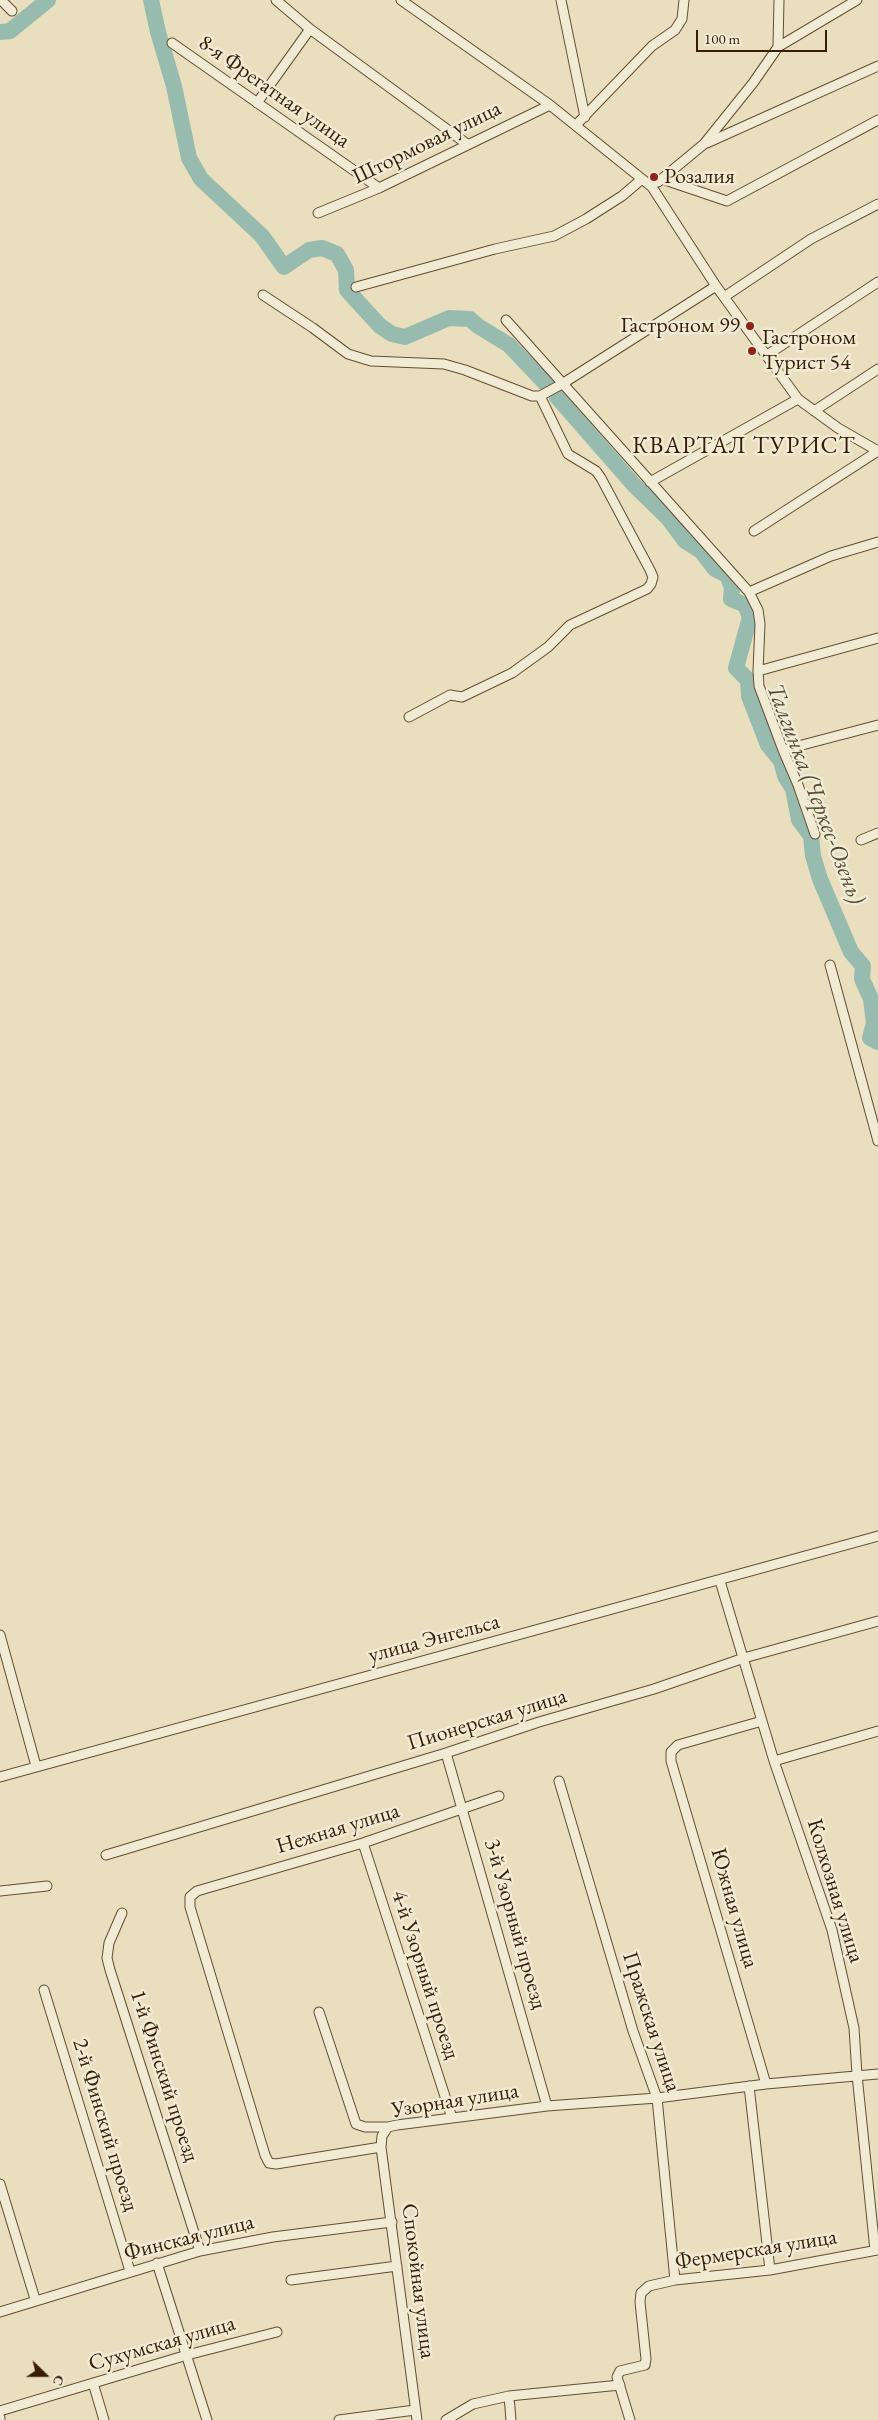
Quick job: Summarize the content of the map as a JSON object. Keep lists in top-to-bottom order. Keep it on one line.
{"streets":{"street":["8-я Фрегатная улица","Штормовая улица","улица Энгельса","Пионерская улица","Нежная улица","Колхозная улица","Южная улица","3-й Узорный проезд","4-й Узорный проезд","Пражская улица","1-й Финский проезд","Узорная улица","2-й Финский проезд","Финская улица","Фермерская улица","Спокойная улица","Сухумская улица"]},"crossings":[["8-я Фрегатная улица","Штормовая улица"],["улица Энгельса","Колхозная улица"],["Пионерская улица","Колхозная улица"],["Пионерская улица","3-й Узорный проезд"],["Нежная улица","3-й Узорный проезд"],["Нежная улица","4-й Узорный проезд"],["Нежная улица","Узорная улица"],["Колхозная улица","Южная улица"],["Колхозная улица","Узорная улица"],["Колхозная улица","Фермерская улица"],["Южная улица","Узорная улица"],["3-й Узорный проезд","Узорная улица"],["4-й Узорный проезд","Узорная улица"],["Пражская улица","Узорная улица"],["Пражская улица","Фермерская улица"],["1-й Финский проезд","Финская улица"],["Узорная улица","Спокойная улица"],["2-й Финский проезд","Финская улица"],["Финская улица","Спокойная улица"]],"districts":["КВАРТАЛ ТУРИСТ"],"water":["Талгинка (Черкес-Озень)"],"places":["Розалия","Гастроном 99","Гастроном Турист 54"],"scale_bar":"100 m","north":"right"}
